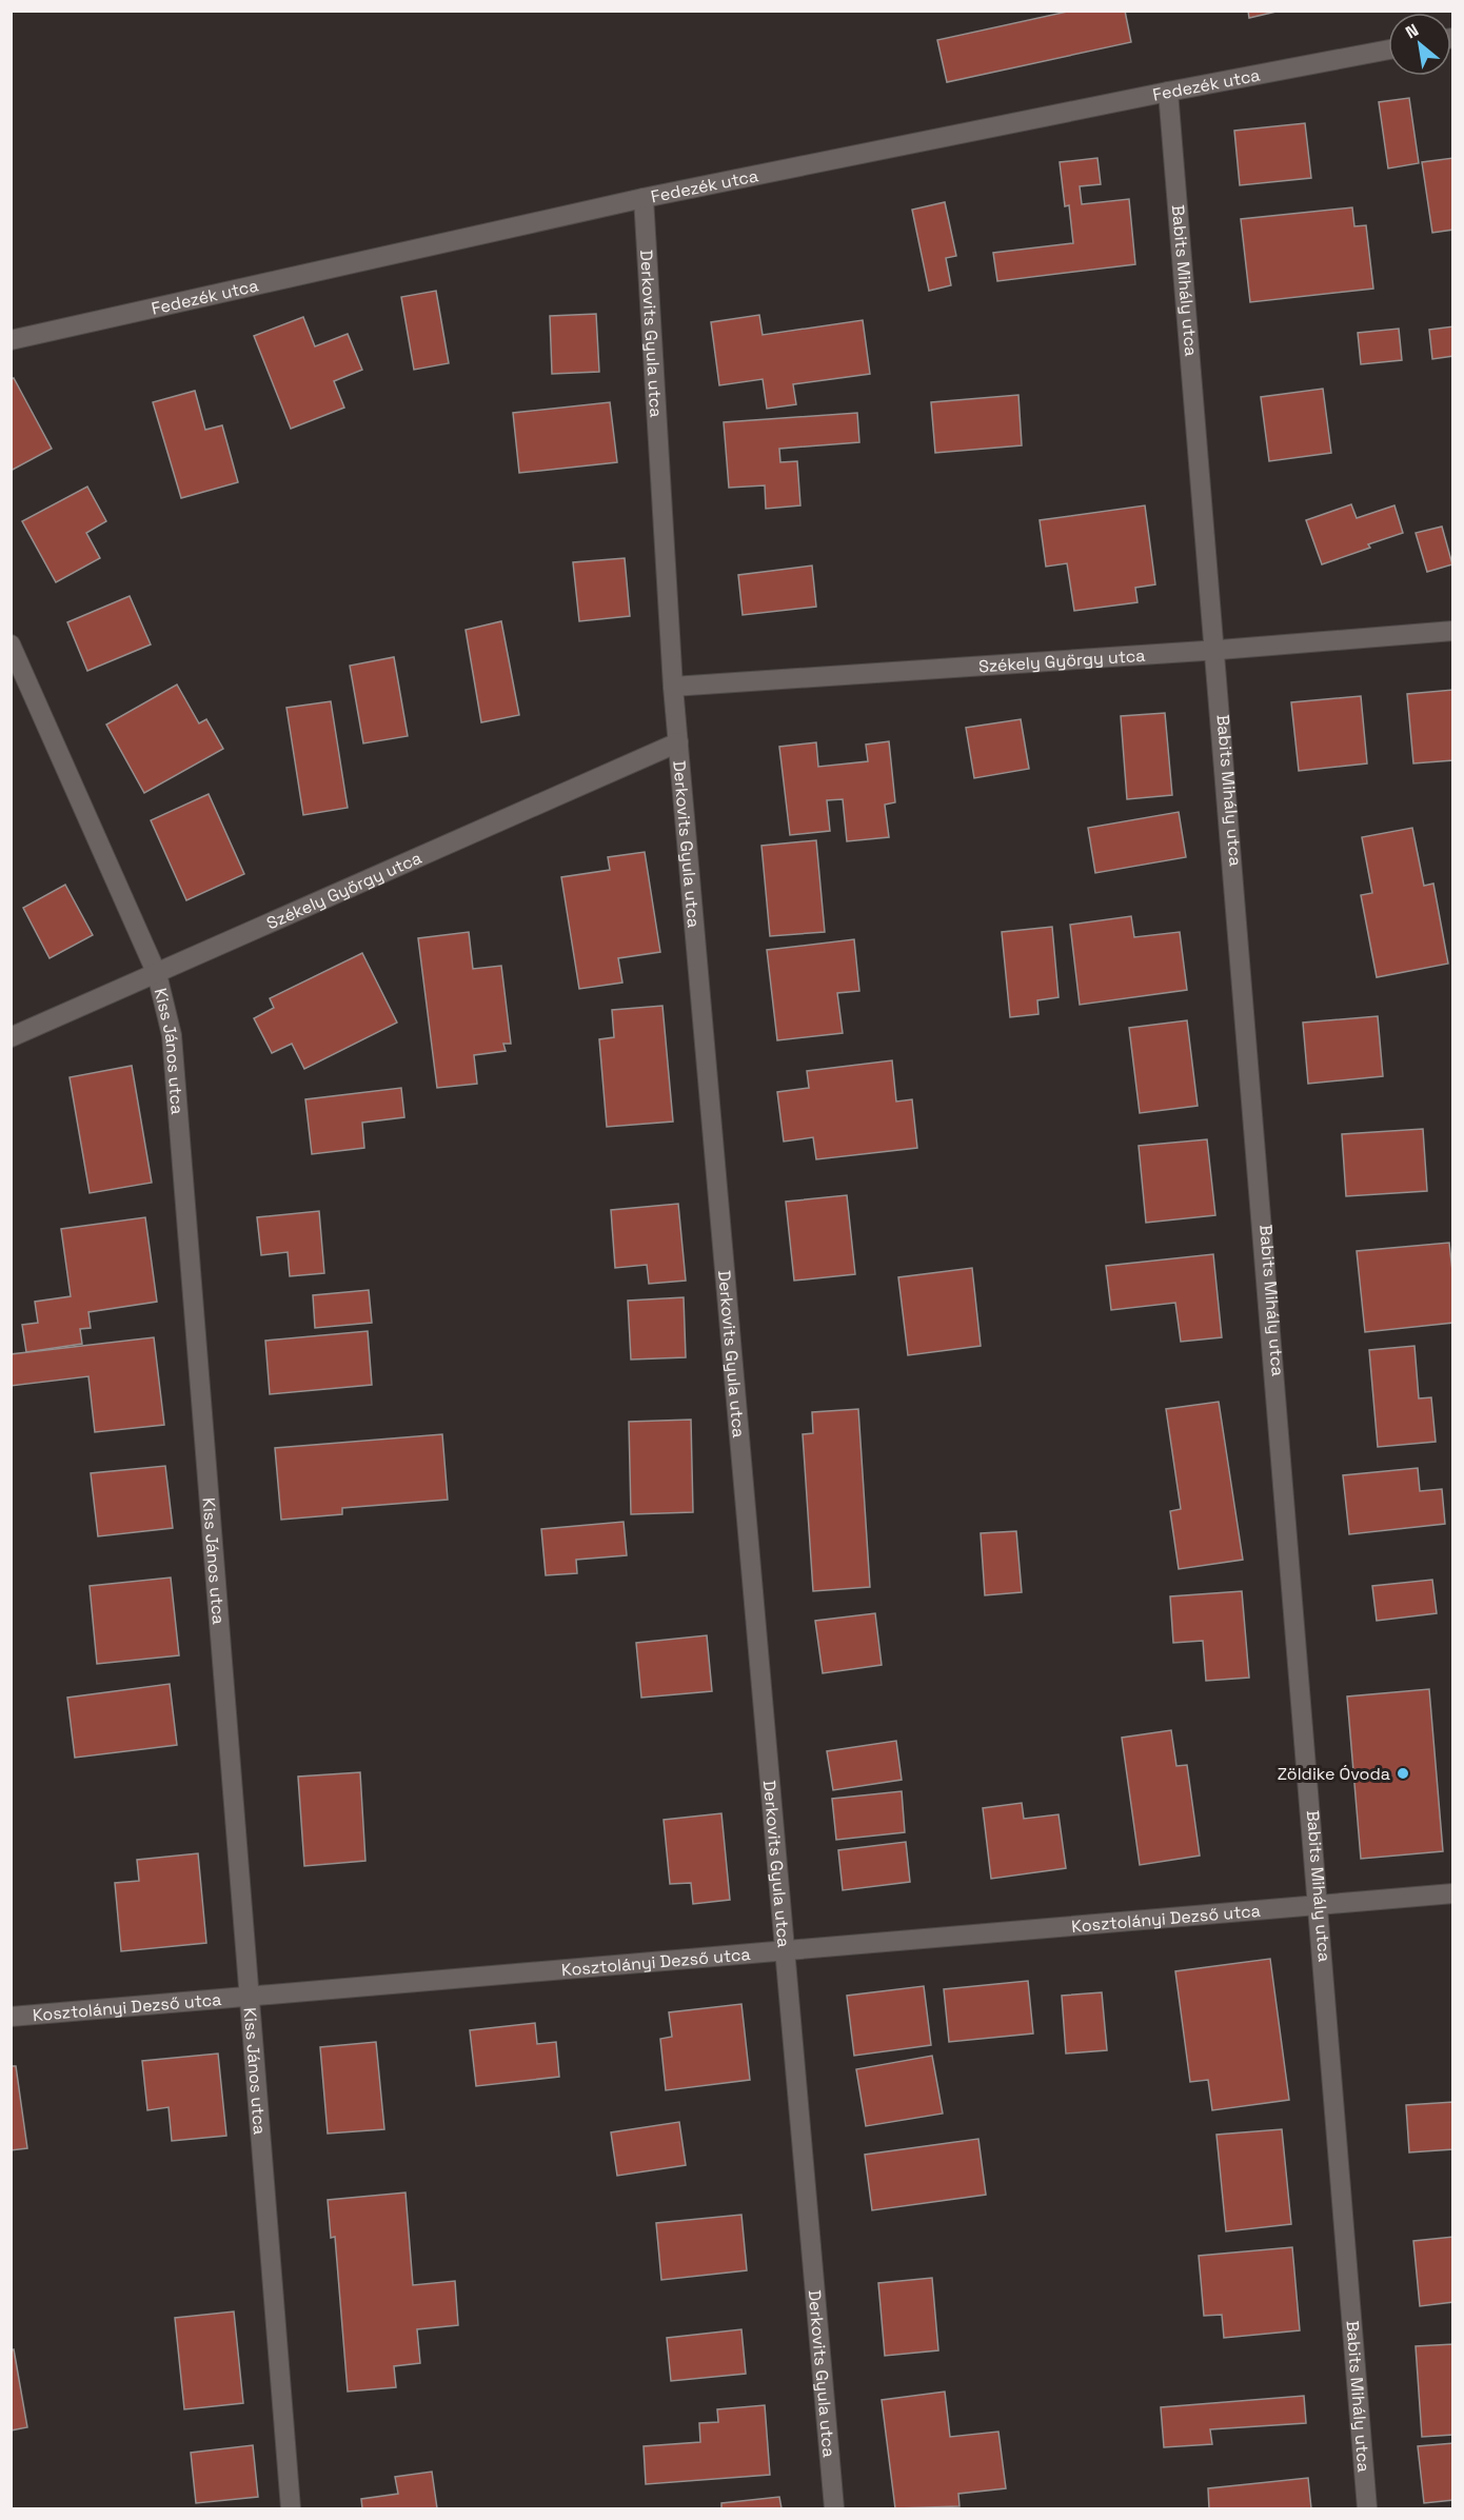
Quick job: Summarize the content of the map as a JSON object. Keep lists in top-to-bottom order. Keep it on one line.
{"streets":{"street":["Fedezék utca","Babits Mihály utca","Derkovits Gyula utca","Székely György utca","Kiss János utca","Kosztolányi Dezső utca"]},"crossings":[["Fedezék utca","Babits Mihály utca"],["Fedezék utca","Derkovits Gyula utca"],["Babits Mihály utca","Székely György utca"],["Babits Mihály utca","Kosztolányi Dezső utca"],["Derkovits Gyula utca","Székely György utca"],["Derkovits Gyula utca","Kosztolányi Dezső utca"],["Székely György utca","Kiss János utca"],["Kiss János utca","Kosztolányi Dezső utca"]],"places":["Zöldike Óvoda"],"north":"top left"}
